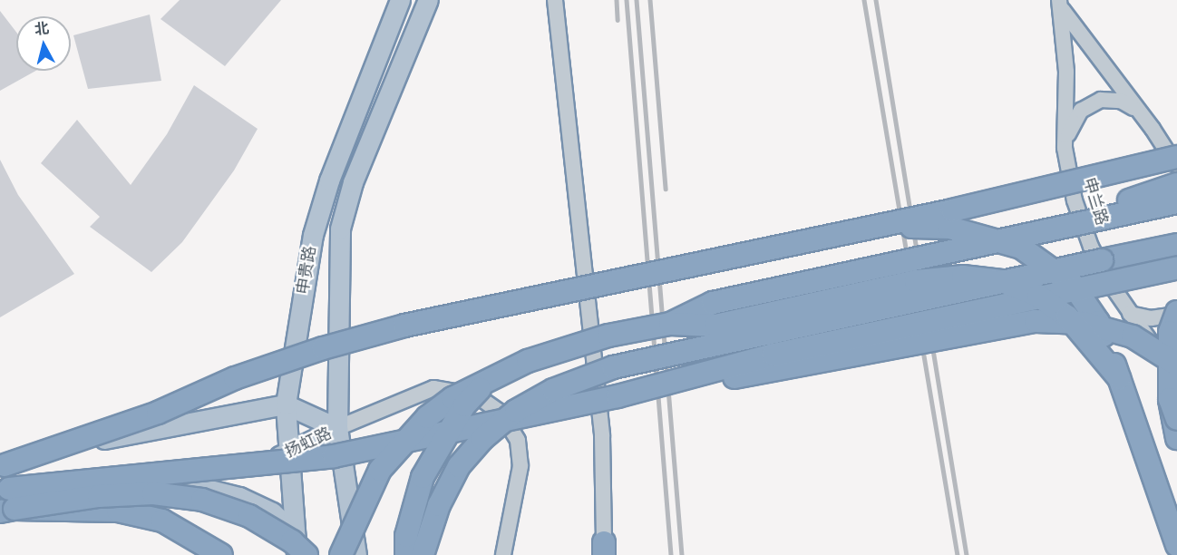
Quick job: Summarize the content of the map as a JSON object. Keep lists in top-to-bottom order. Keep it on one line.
{"streets":{"main road":["申贵路","扬虹路"],"street":["申兰路"]},"crossings":[["申贵路","扬虹路"]],"north":"top"}
